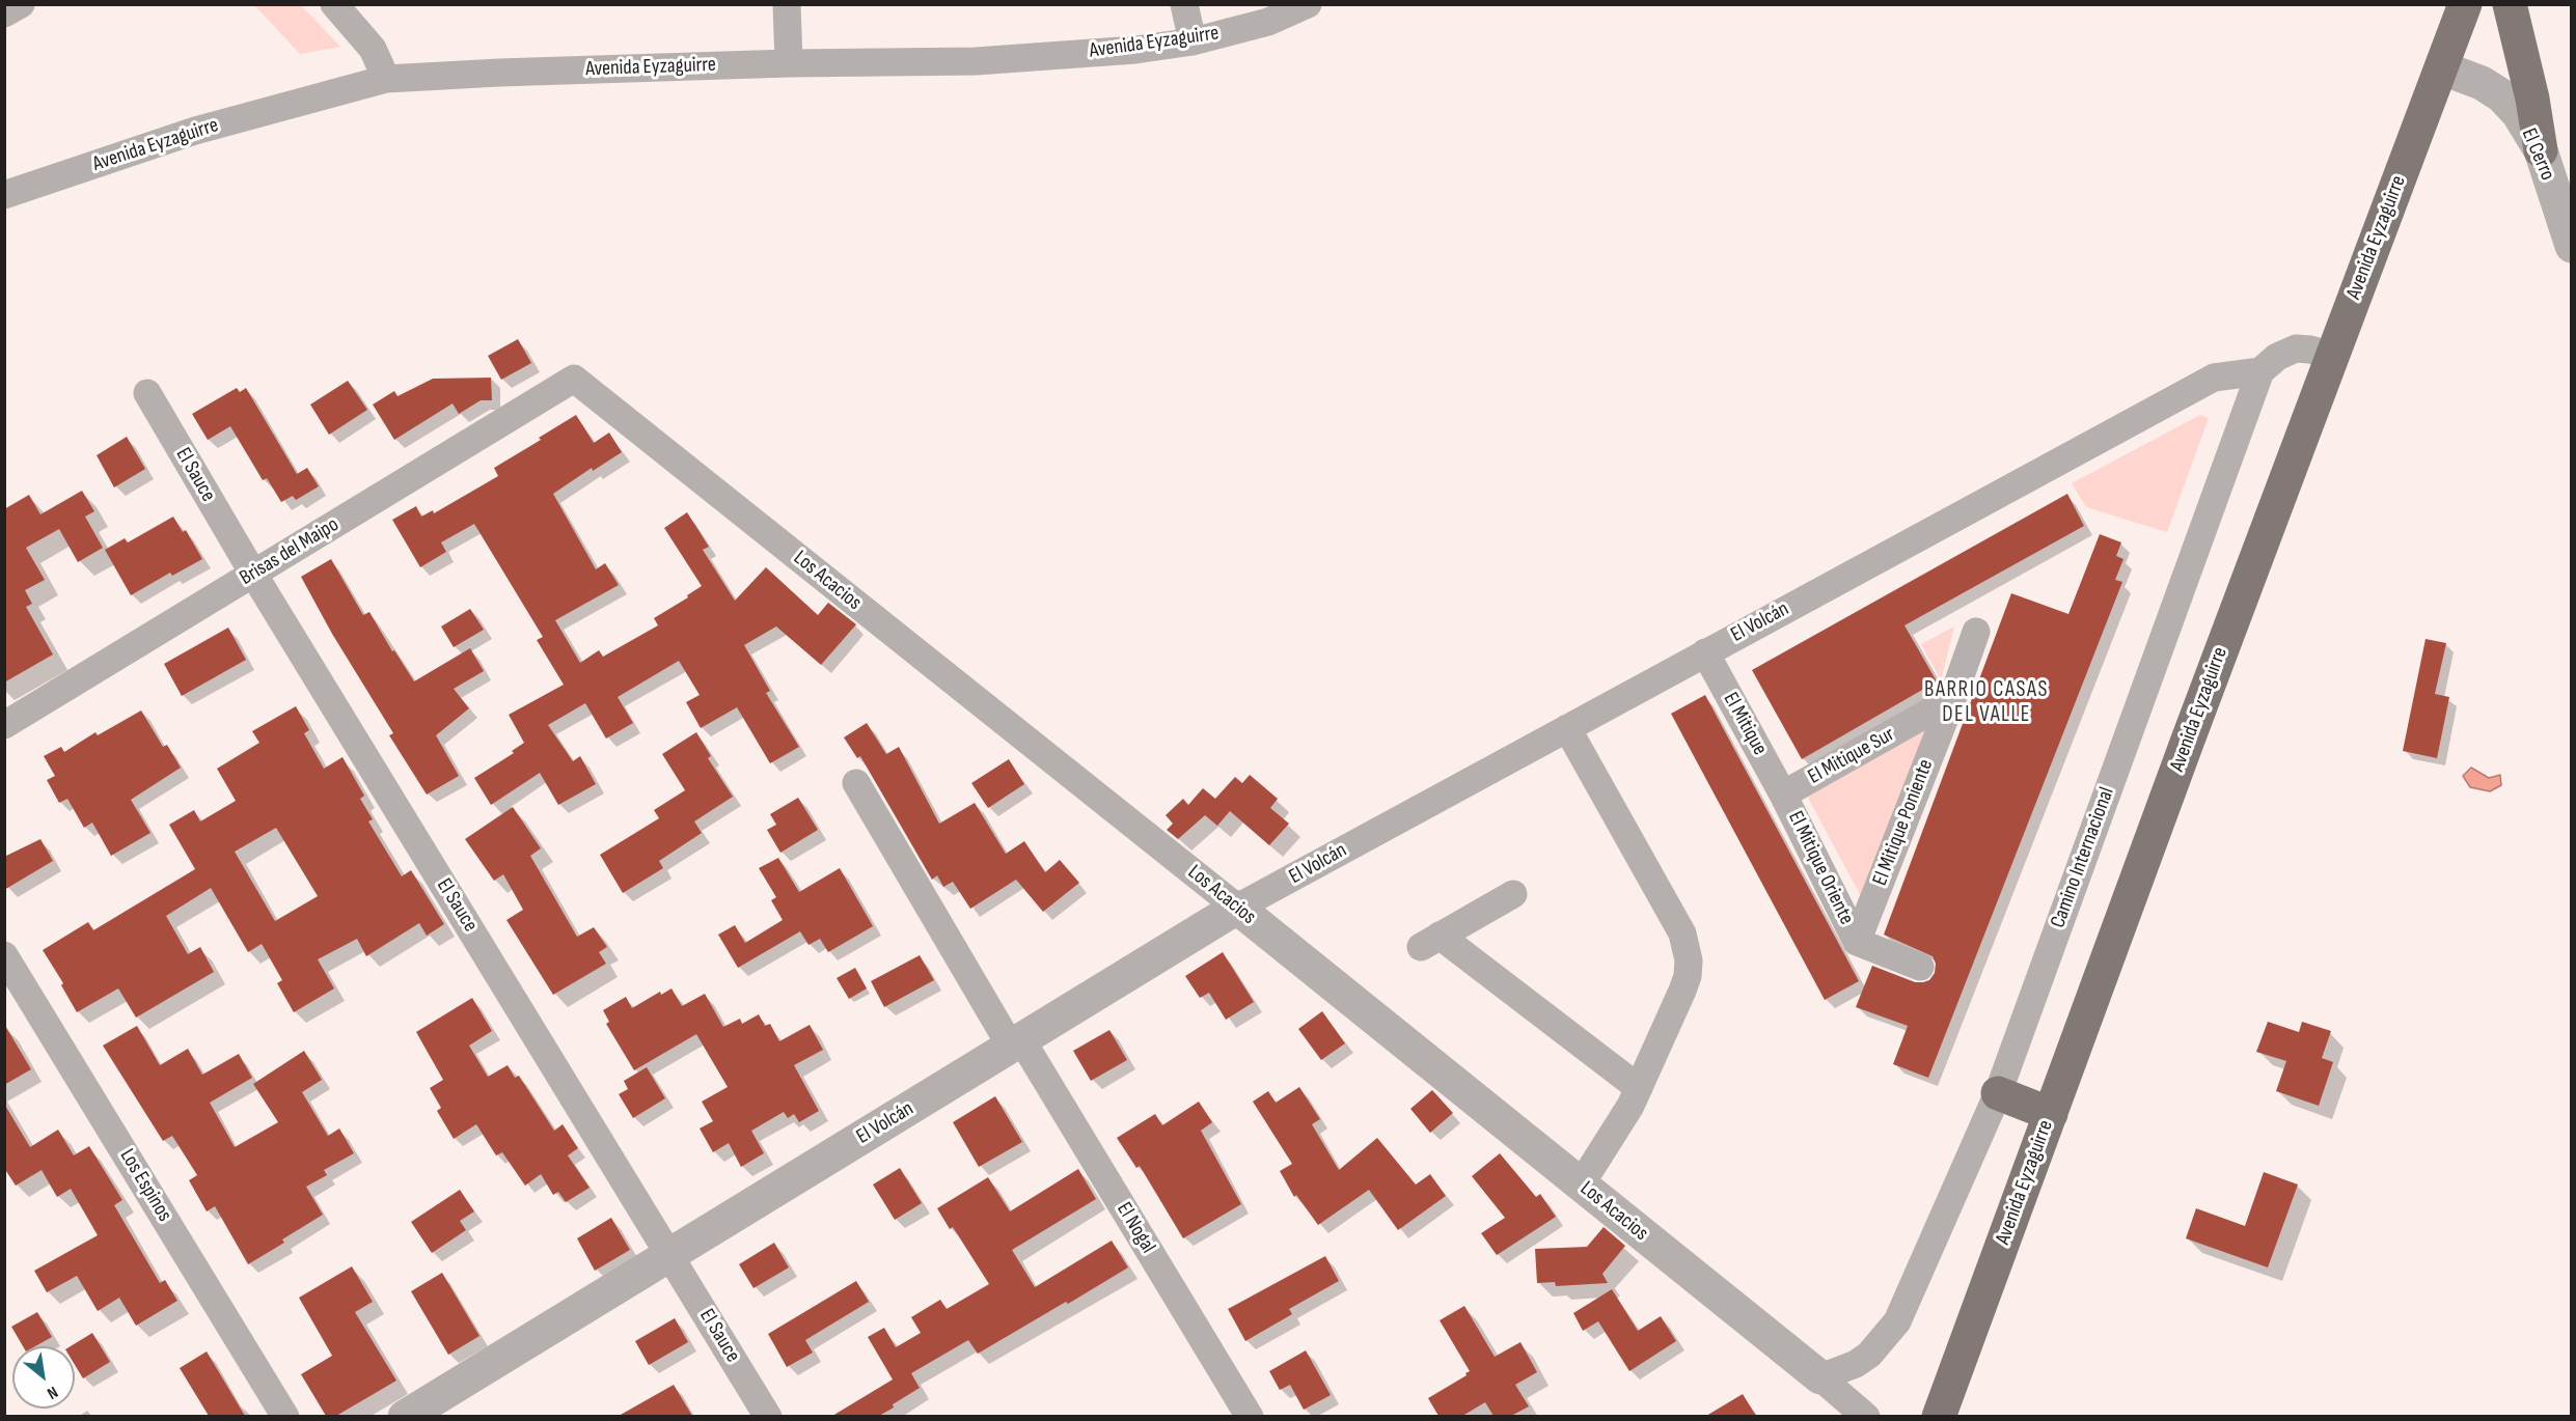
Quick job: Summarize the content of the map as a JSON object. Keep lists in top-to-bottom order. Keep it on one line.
{"streets":{"main road":["Avenida Eyzaguirre"],"street":["El Cerro","El Sauce","Brisas del Maipo","Los Acacios","El Volcán","El Mitique","El Mitique Sur","El Mitique Poniente","Camino Internacional","El Mitique Oriente","Los Espinos","El Nogal"]},"crossings":[["Avenida Eyzaguirre","El Cerro"],["El Sauce","Brisas del Maipo"],["El Sauce","El Volcán"],["Brisas del Maipo","Los Acacios"],["Los Acacios","El Volcán"],["Los Acacios","Camino Internacional"],["El Volcán","El Mitique"],["El Volcán","Camino Internacional"],["El Volcán","El Nogal"],["El Mitique","El Mitique Sur"],["El Mitique","El Mitique Oriente"],["El Mitique Sur","El Mitique Poniente"],["El Mitique Sur","El Mitique Oriente"],["El Mitique Poniente","El Mitique Oriente"]],"districts":["BARRIO CASAS DEL VALLE"],"north":"bottom right"}
